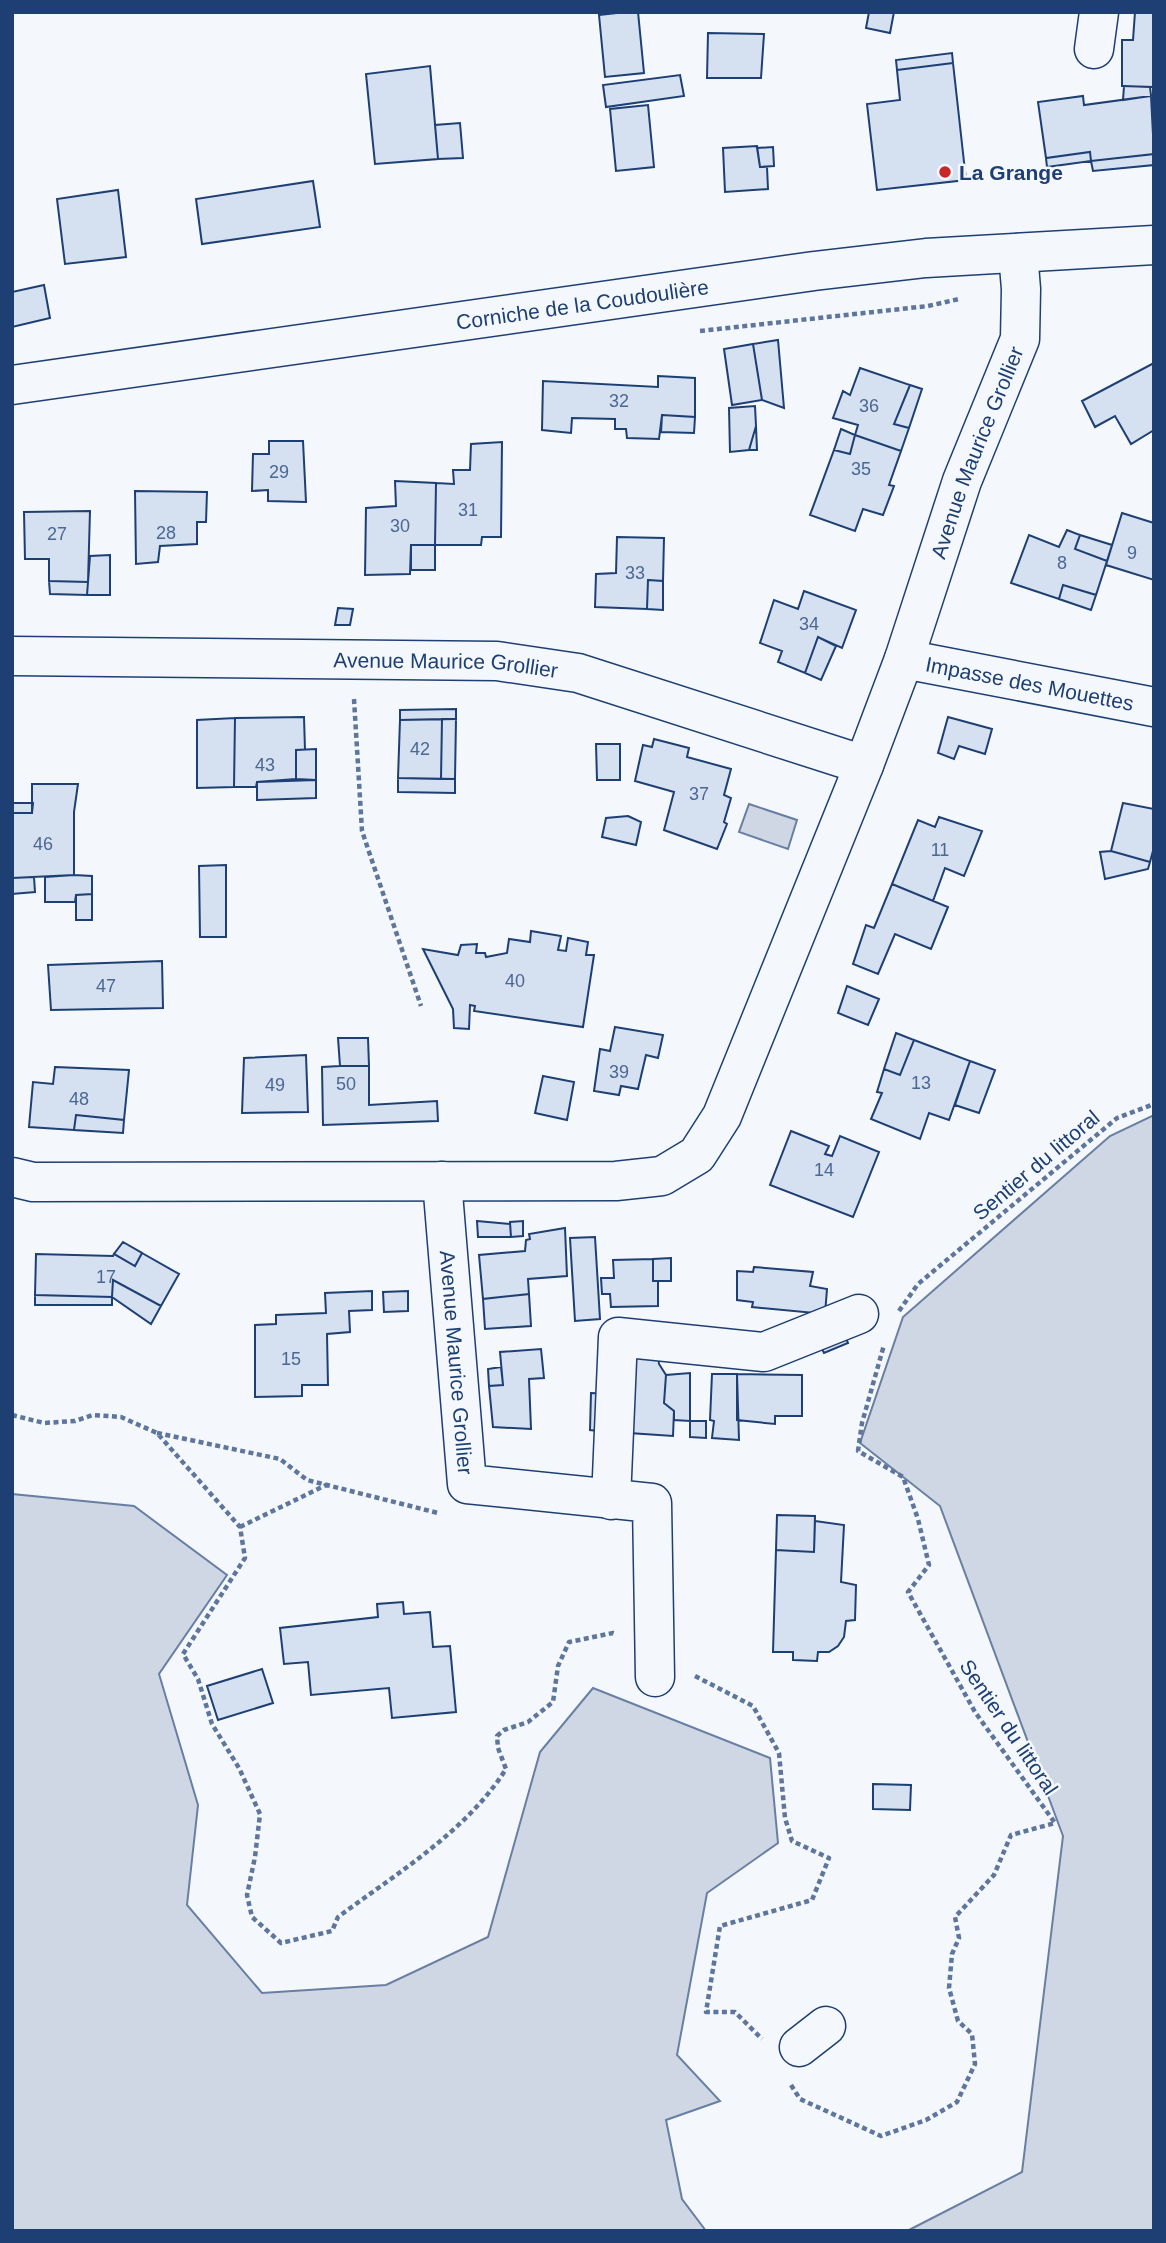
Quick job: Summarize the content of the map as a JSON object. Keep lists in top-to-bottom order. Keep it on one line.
{"streets":{"street":["Corniche de la Coudoulière","Avenue Maurice Grollier","Impasse des Mouettes"],"path":["Sentier du littoral"]},"crossings":[["Corniche de la Coudoulière","Avenue Maurice Grollier"],["Avenue Maurice Grollier","Impasse des Mouettes"],["Avenue Maurice Grollier","Sentier du littoral"]],"places":["La Grange"],"house_numbers":["32","36","35","29","31","30","28","27","9","8","33","34","42","43","37","46","11","40","47","39","13","50","49","48","14","17","15"]}
